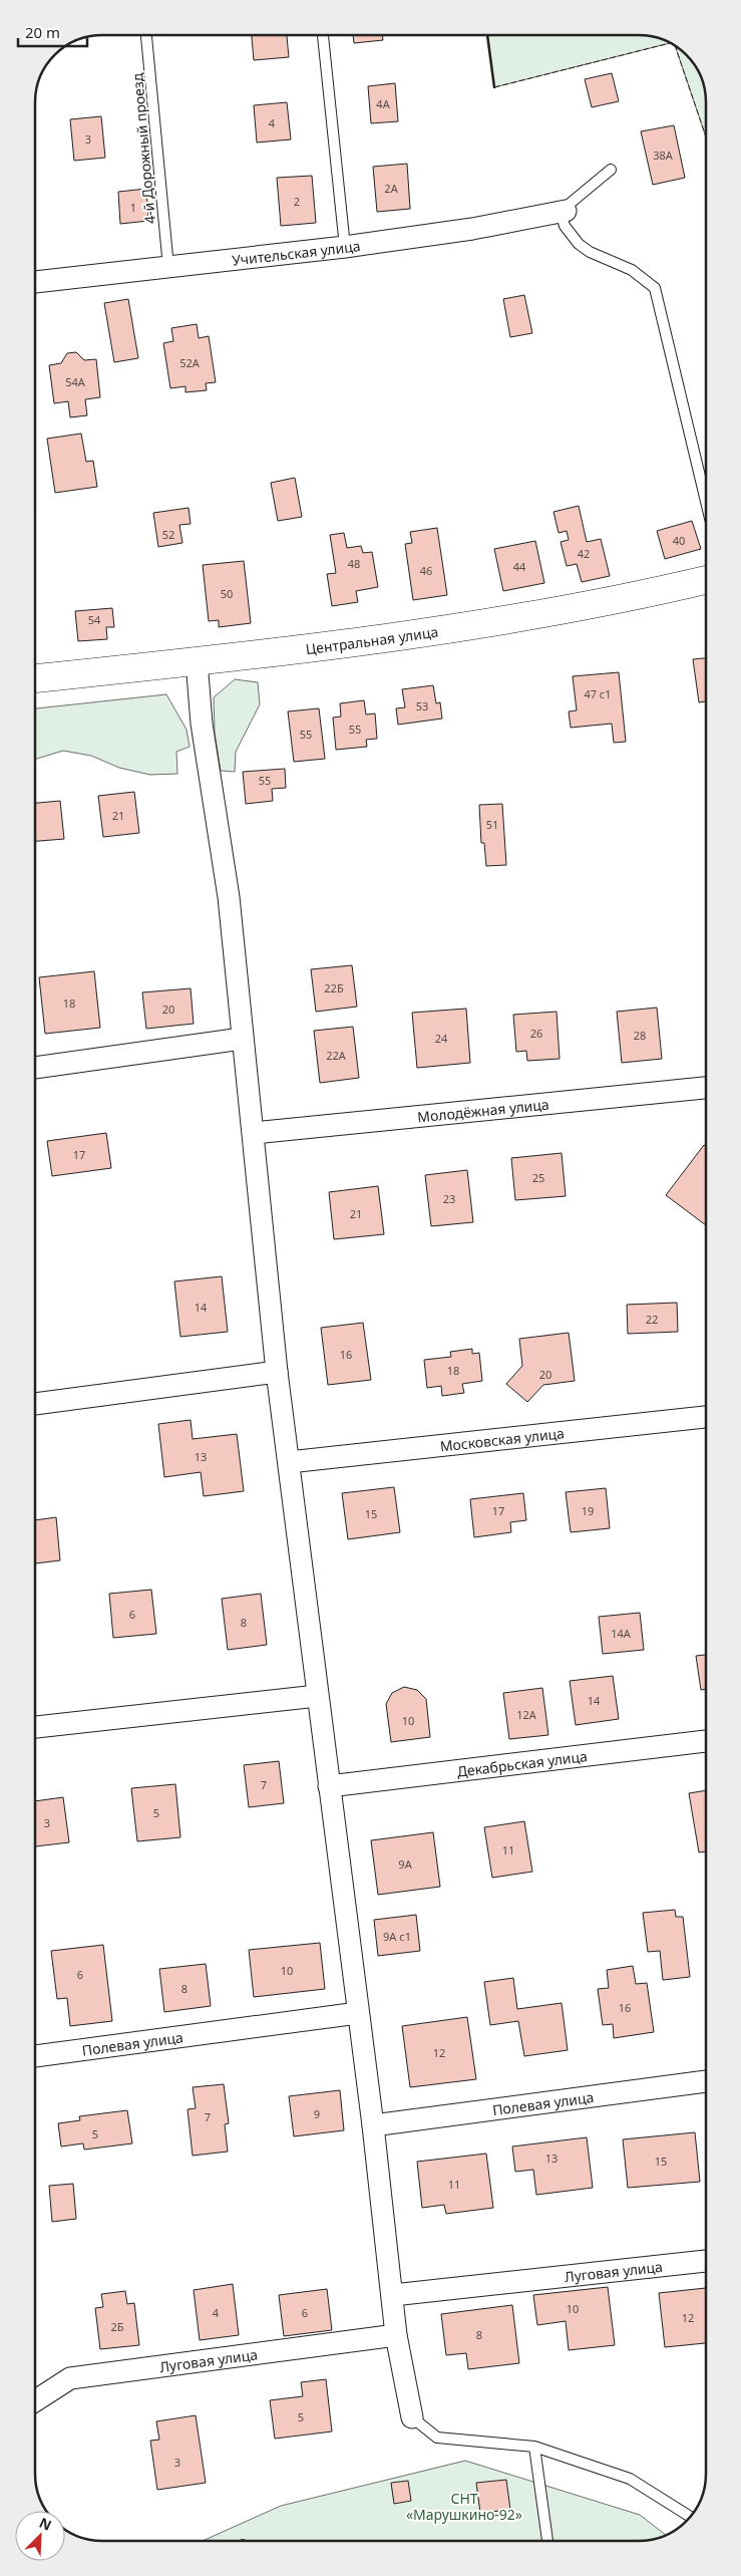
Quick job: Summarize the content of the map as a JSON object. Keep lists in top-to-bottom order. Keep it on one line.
{"streets":{"street":["Учительская улица","Центральная улица","Молодёжная улица","Московская улица","Декабрьская улица","Полевая улица","Луговая улица"],"lane":["4-й Дорожный проезд"]},"crossings":[["4-й Дорожный проезд","Учительская улица"]],"parks":["СНТ «Марушкино-92»"],"house_numbers":["4А","4","3","38А","2А","2","1","52А","54А","52","40","42","48","44","46","50","54","47 с1","53","55","55","55","21","51","22Б","18","20","26","28","24","22А","17","25","23","21","14","22","16","18","20","13","17","19","15","6","8","14А","14","12А","10","7","5","3","11","9А","9А с1","10","6","8","16","12","9","7","5","13","15","11","10","4","6","12","2Б","8","5","3"],"scale_bar":"20 m","north":"top right"}
